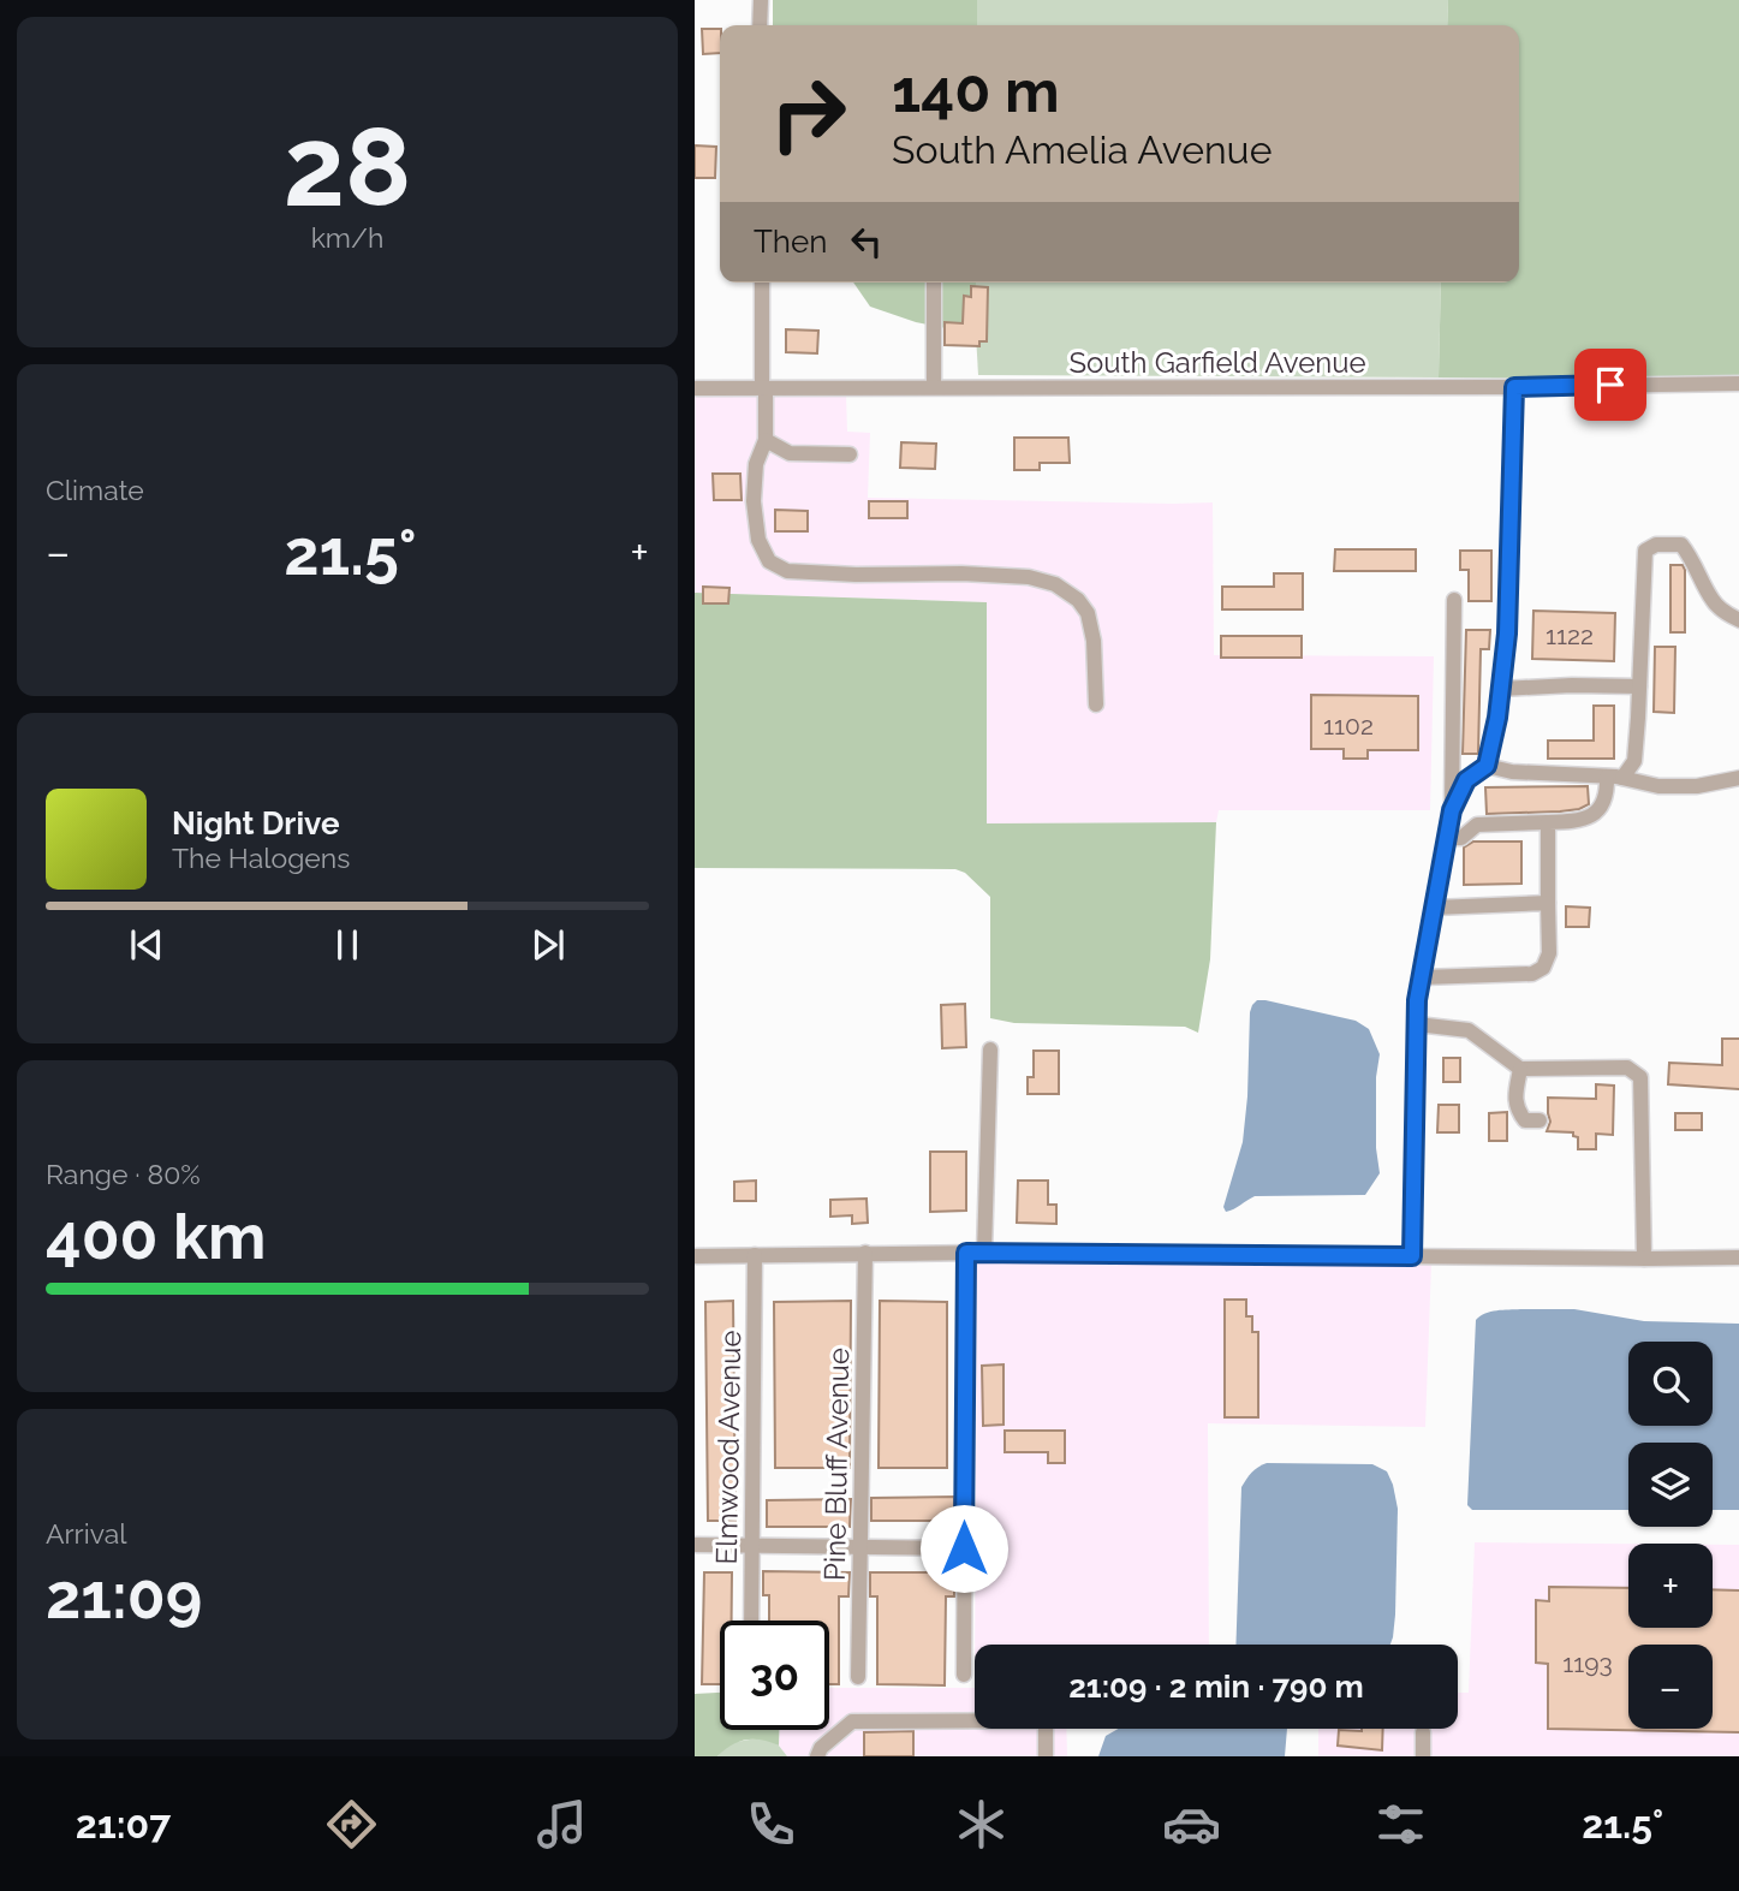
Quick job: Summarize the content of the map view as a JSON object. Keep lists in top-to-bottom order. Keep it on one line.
{"streets":{"street":["South Garfield Avenue","Elmwood Avenue","Pine Bluff Avenue"]},"house_numbers":["1122","1102","1193"],"page":{"tile":[["28","km/h"],"Climate",["Range · 80%","400 km"],["Arrival","21:09"]],"turn":["140 m","South Amelia Avenue"],"then":"Then","heat":["−","21.5°","+"],"song":["Night Drive","The Halogens"],"map_buttons":["+","−"],"limit":"30","trip":"21:09 · 2 min · 790 m","tabs":["21:07","21.5°"]}}
